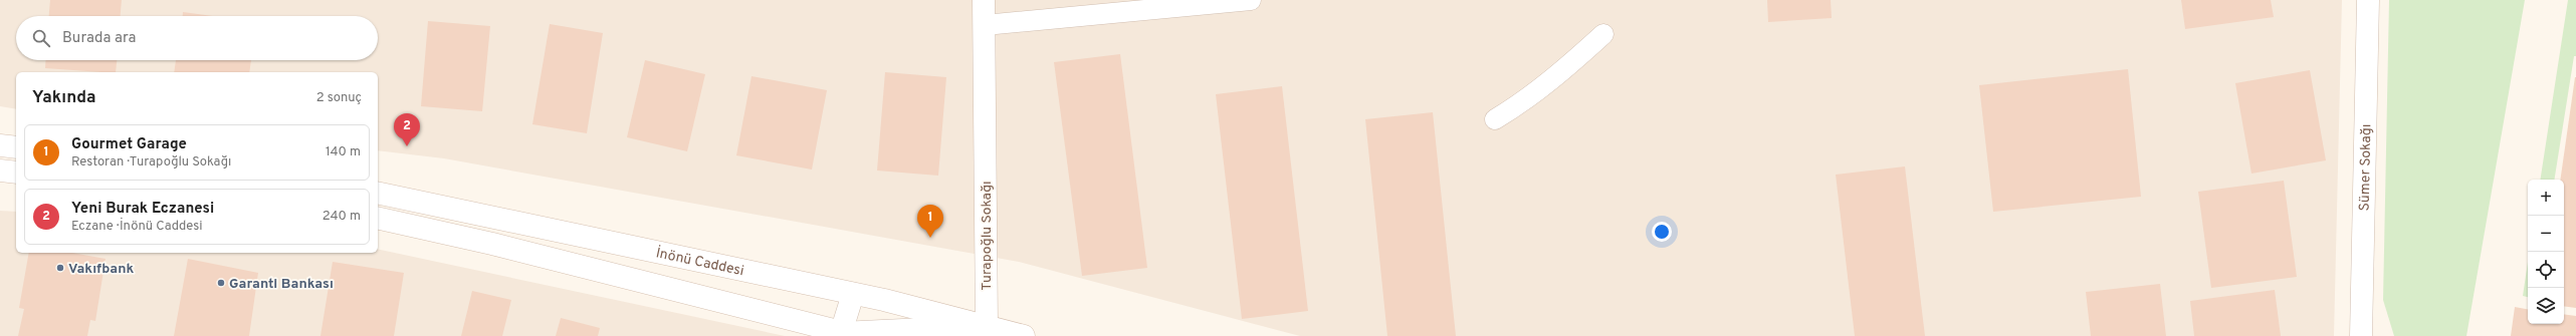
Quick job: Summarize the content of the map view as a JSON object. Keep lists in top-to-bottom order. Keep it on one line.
{"streets":{"main road":["Sümer Sokağı","Turapoğlu Sokağı","İnönü Caddesi"]},"crossings":[["Turapoğlu Sokağı","İnönü Caddesi"]],"places":["Vakıfbank","Garanti Bankası"],"page":{"search":"Burada ara","heading":["Yakında","2 sonuç"],"pins":["2","1"],"list":[{"mark":"1","name":"Gourmet Garage","note":"Restoran · Turapoğlu Sokağı","value":"140 m"},{"mark":"2","name":"Yeni Burak Eczanesi","note":"Eczane · İnönü Caddesi","value":"240 m"}],"map_buttons":["+","−"]}}
